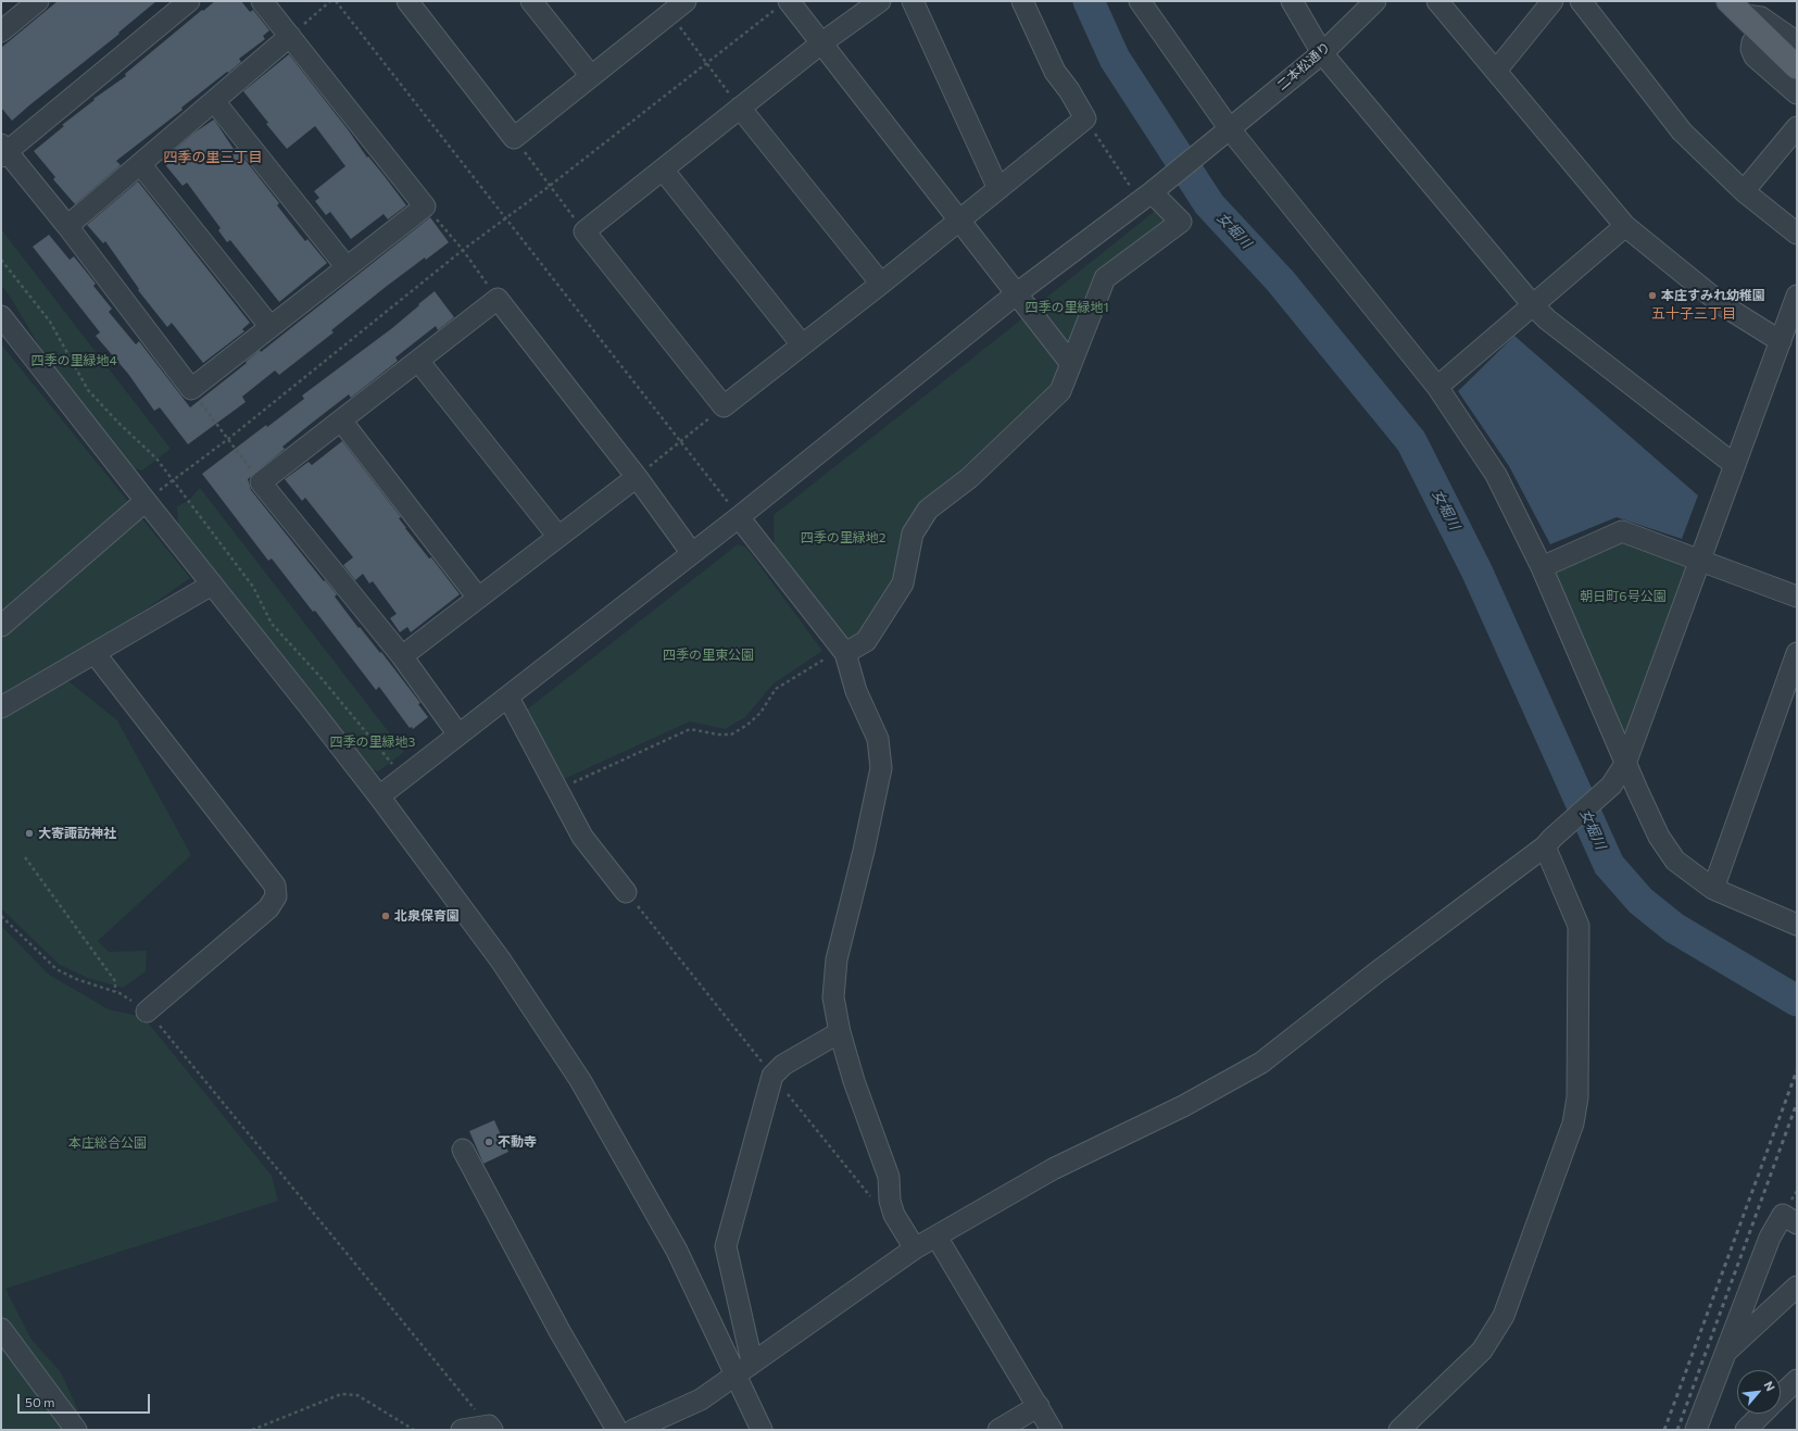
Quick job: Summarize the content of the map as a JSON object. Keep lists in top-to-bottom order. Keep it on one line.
{"streets":{"street":["二本松通り"]},"districts":["四季の里三丁目","五十子三丁目"],"water":["女堀川"],"parks":["四季の里緑地1","四季の里緑地4","四季の里緑地2","朝日町6号公園","四季の里東公園","四季の里緑地3","本庄総合公園"],"places":["本庄すみれ幼稚園","大寄諏訪神社","北泉保育園","不動寺"],"scale_bar":"50 m","north":"top right"}
